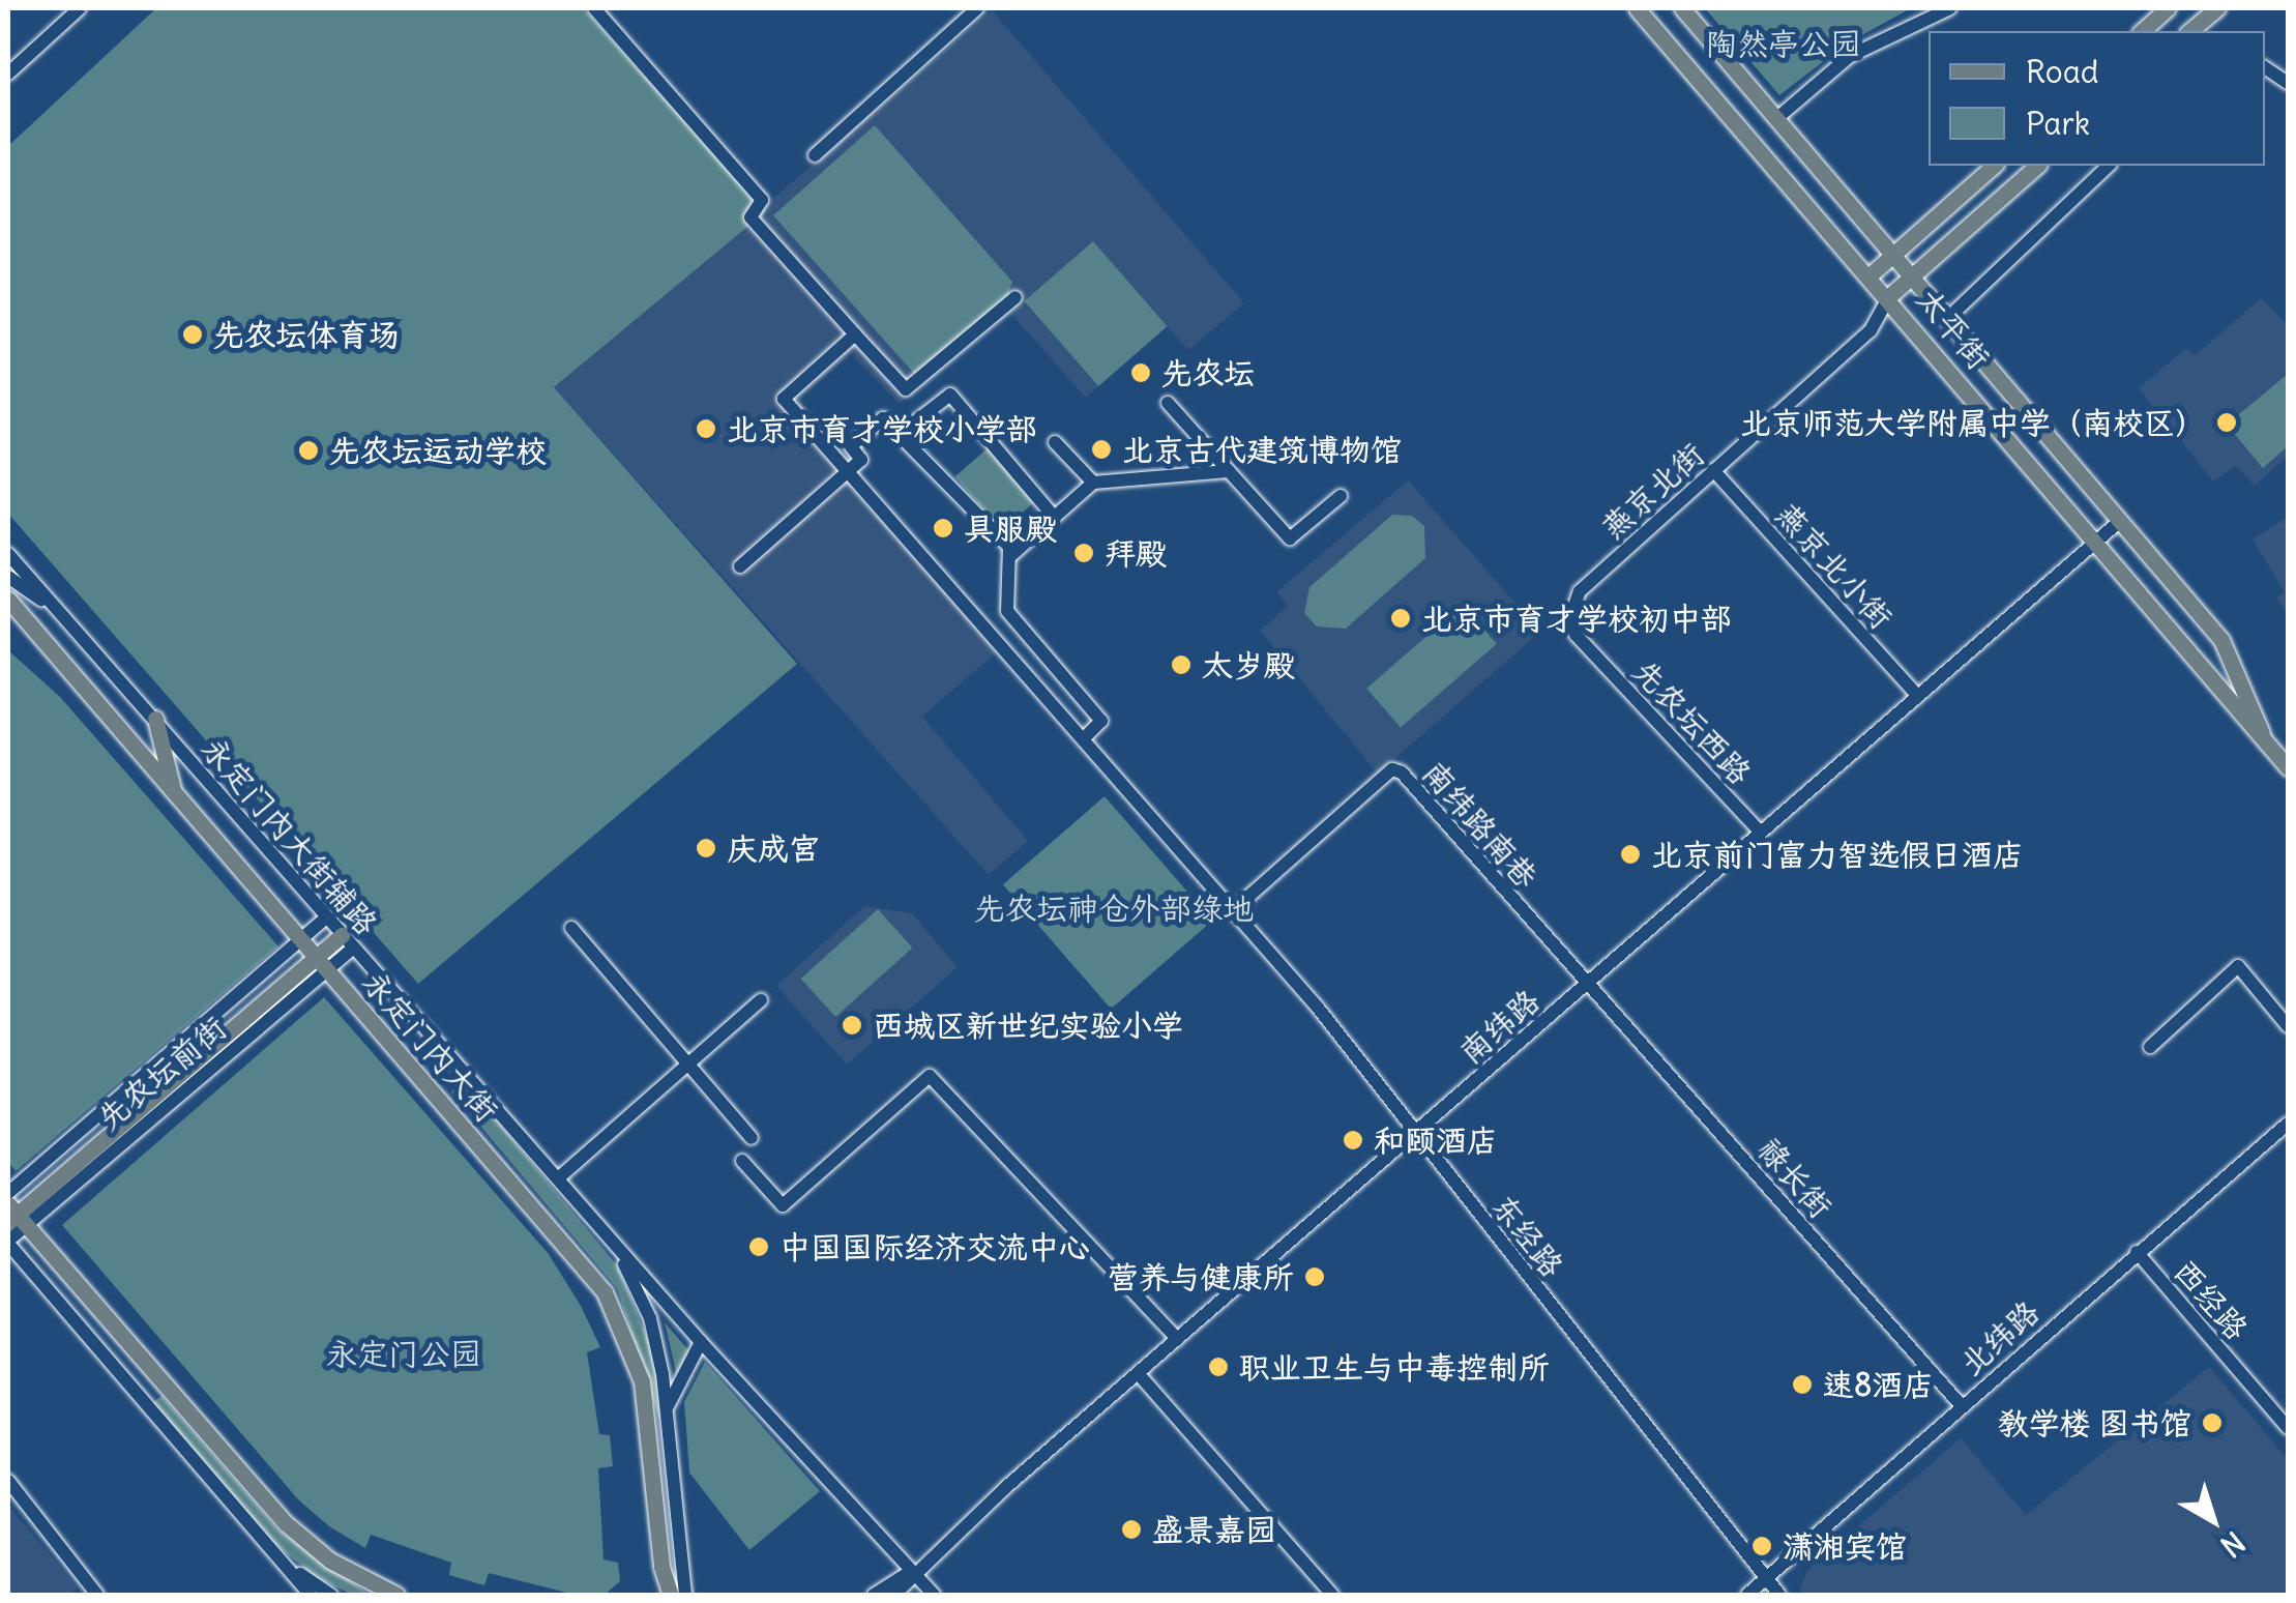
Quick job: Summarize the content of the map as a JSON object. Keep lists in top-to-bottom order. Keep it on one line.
{"streets":{"main road":["太平街","永定门内大街","先农坛前街"],"street":["燕京北街","燕京北小街","先农坛西路","南纬路南巷","永定门内大街辅路","南纬路","禄长街","东经路","西经路","北纬路"]},"crossings":[["太平街","燕京北街"],["太平街","南纬路"],["燕京北街","燕京北小街"],["燕京北街","先农坛西路"],["燕京北小街","南纬路"],["先农坛西路","南纬路"],["南纬路南巷","南纬路"],["南纬路南巷","禄长街"],["南纬路南巷","东经路"],["永定门内大街辅路","先农坛前街"],["南纬路","禄长街"],["南纬路","东经路"],["永定门内大街","先农坛前街"],["禄长街","北纬路"],["东经路","北纬路"],["西经路","北纬路"]],"parks":["陶然亭公园","先农坛神仓外部绿地","永定门公园"],"places":["先农坛体育场","先农坛","北京师范大学附属中学（南校区）","北京市育才学校小学部","北京古代建筑博物馆","先农坛运动学校","具服殿","拜殿","北京市育才学校初中部","太岁殿","庆成宫","北京前门富力智选假日酒店","西城区新世纪实验小学","和颐酒店","中国国际经济交流中心","营养与健康所","职业卫生与中毒控制所","速8酒店","教学楼 图书馆","盛景嘉园","潇湘宾馆"],"legend":["Road","Park"],"north":"bottom right"}
